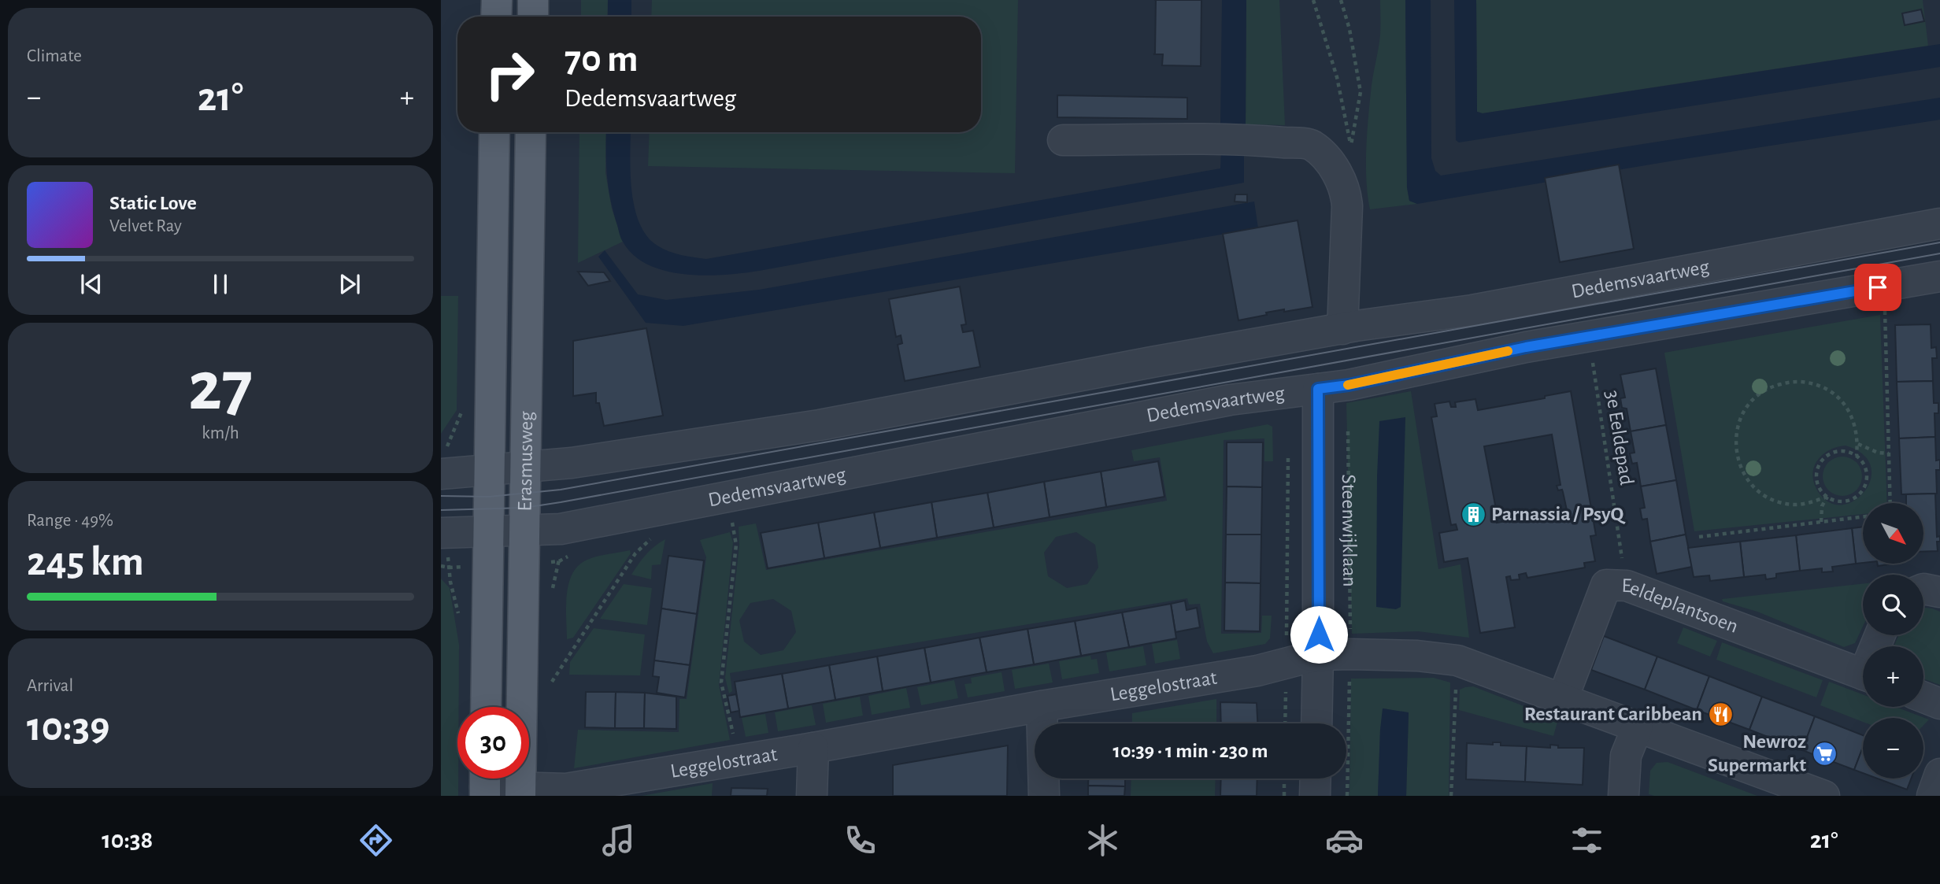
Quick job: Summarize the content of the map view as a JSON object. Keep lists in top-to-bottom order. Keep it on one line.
{"streets":{"main road":["Erasmusweg"],"street":["Dedemsvaartweg","Steenwijklaan","Eeldeplantsoen","Leggelostraat"],"path":["3e Eeldepad"]},"crossings":[["Dedemsvaartweg","Erasmusweg"],["Dedemsvaartweg","Steenwijklaan"],["3e Eeldepad","Eeldeplantsoen"],["Erasmusweg","Leggelostraat"],["Steenwijklaan","Leggelostraat"],["Eeldeplantsoen","Leggelostraat"]],"places":{"building":["Parnassia / PsyQ"],"restaurant":["Restaurant Caribbean"],"supermarket":["Newroz Supermarkt"]},"north":"bottom right","page":{"tile":["Climate",["27","km/h"],["Range · 49%","245 km"],["Arrival","10:39"]],"turn":["70 m","Dedemsvaartweg"],"heat":["−","21°","+"],"song":["Static Love","Velvet Ray"],"map_buttons":["+","−"],"limit":"30","trip":"10:39 · 1 min · 230 m","tabs":["10:38","21°"]}}
